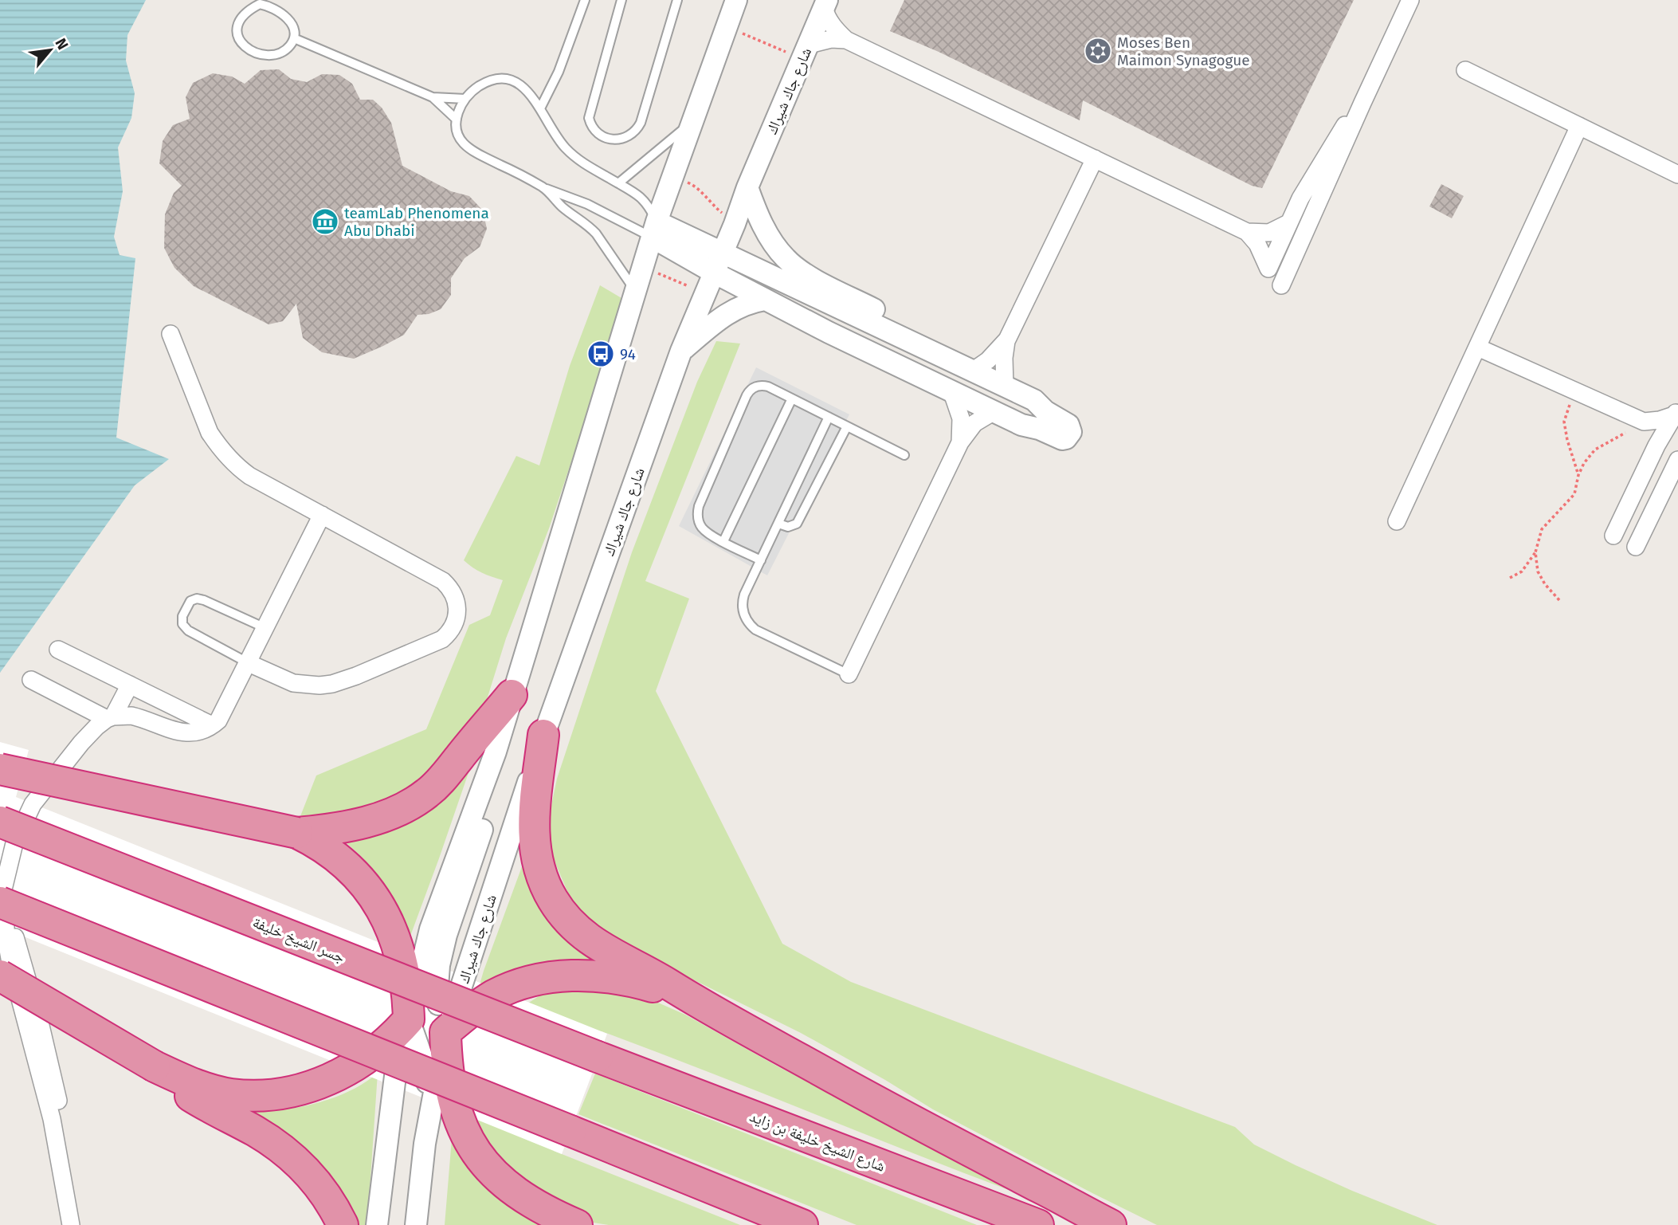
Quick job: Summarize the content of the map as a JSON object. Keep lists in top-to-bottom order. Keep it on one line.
{"streets":{"highway":["جسر الشيخ خليفة","شارع الشيخ خليفة بن زايد"],"street":["شارع جاك شيراك"]},"crossings":[["جسر الشيخ خليفة","شارع الشيخ خليفة بن زايد"]],"places":{"synagogue":["Moses Ben Maimon Synagogue"],"museum":["teamLab Phenomena Abu Dhabi"],"bus stop":["94"]},"north":"top right"}
